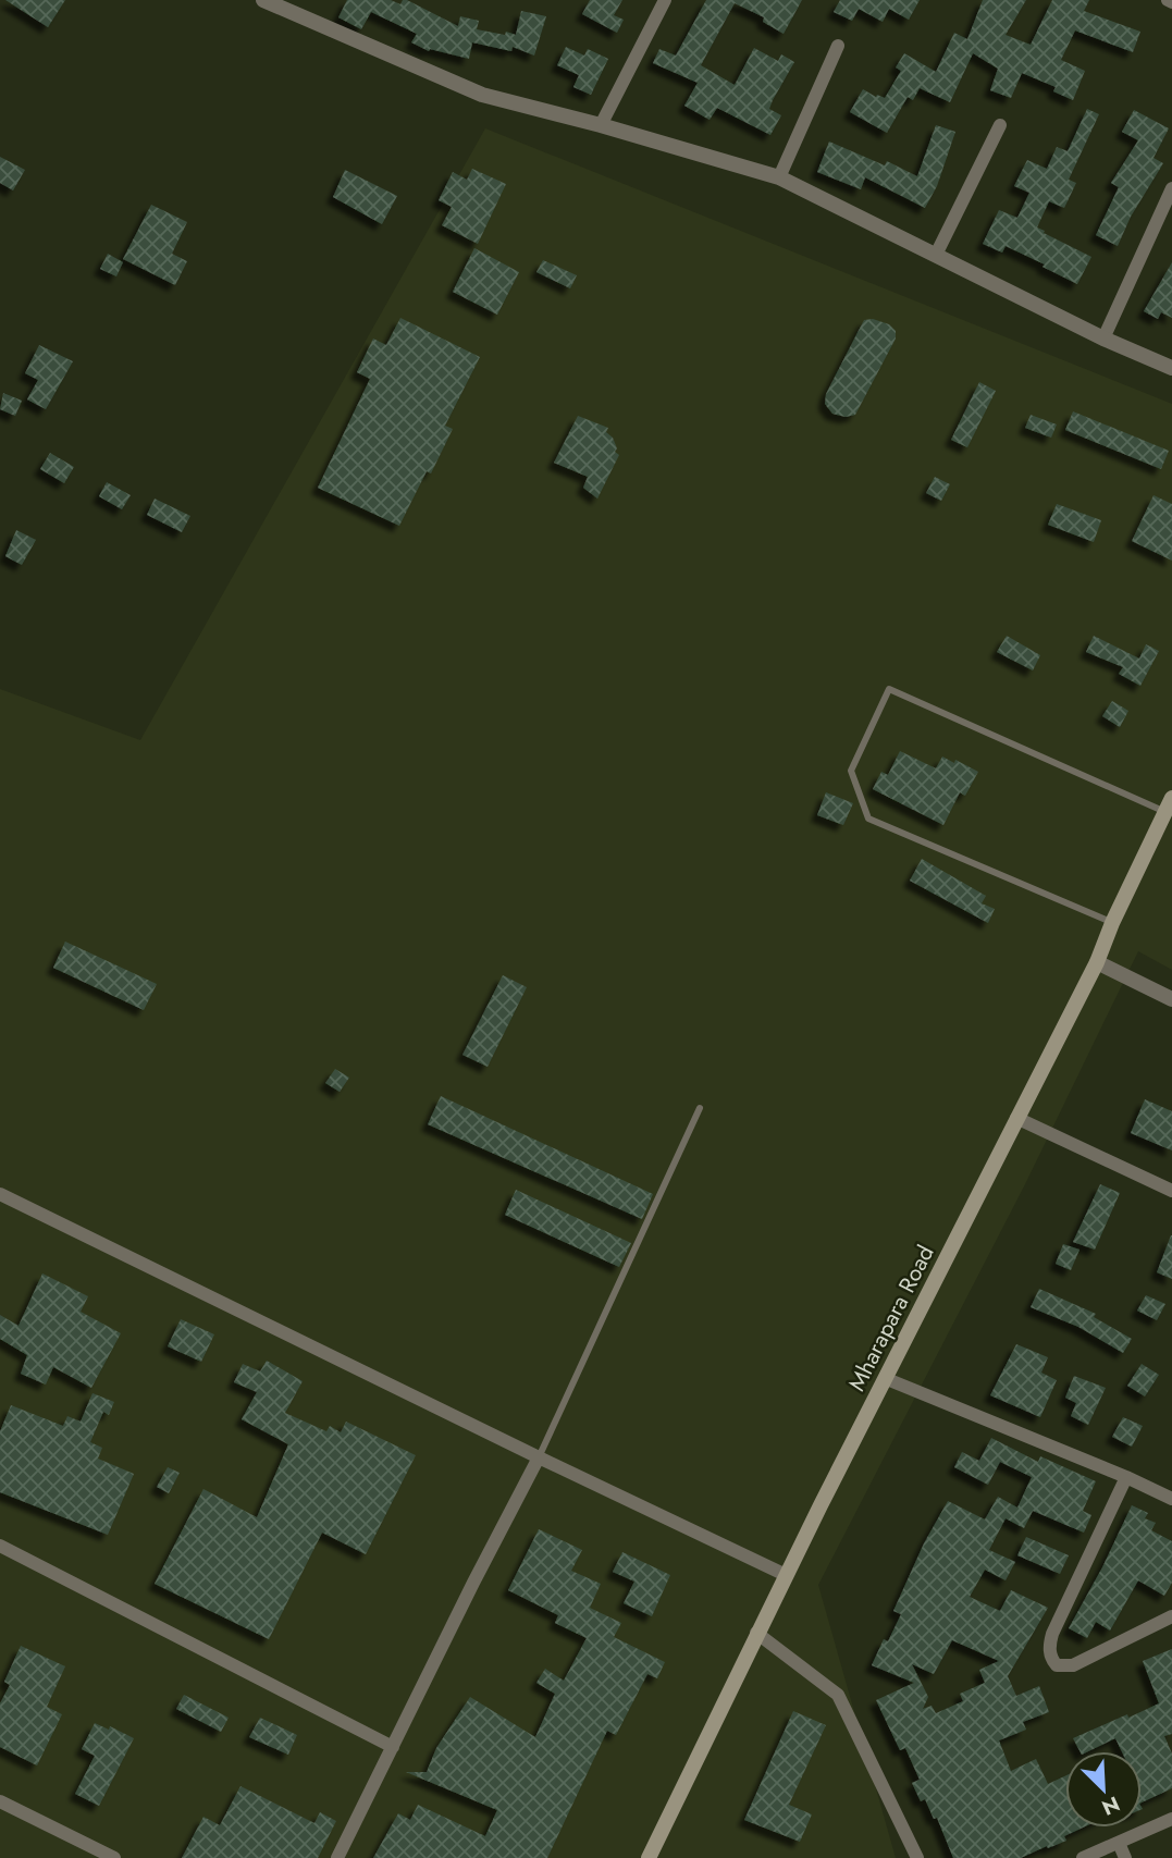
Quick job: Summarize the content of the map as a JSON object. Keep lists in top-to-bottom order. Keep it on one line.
{"streets":{"main road":["Mharapara Road"]},"north":"bottom right"}
